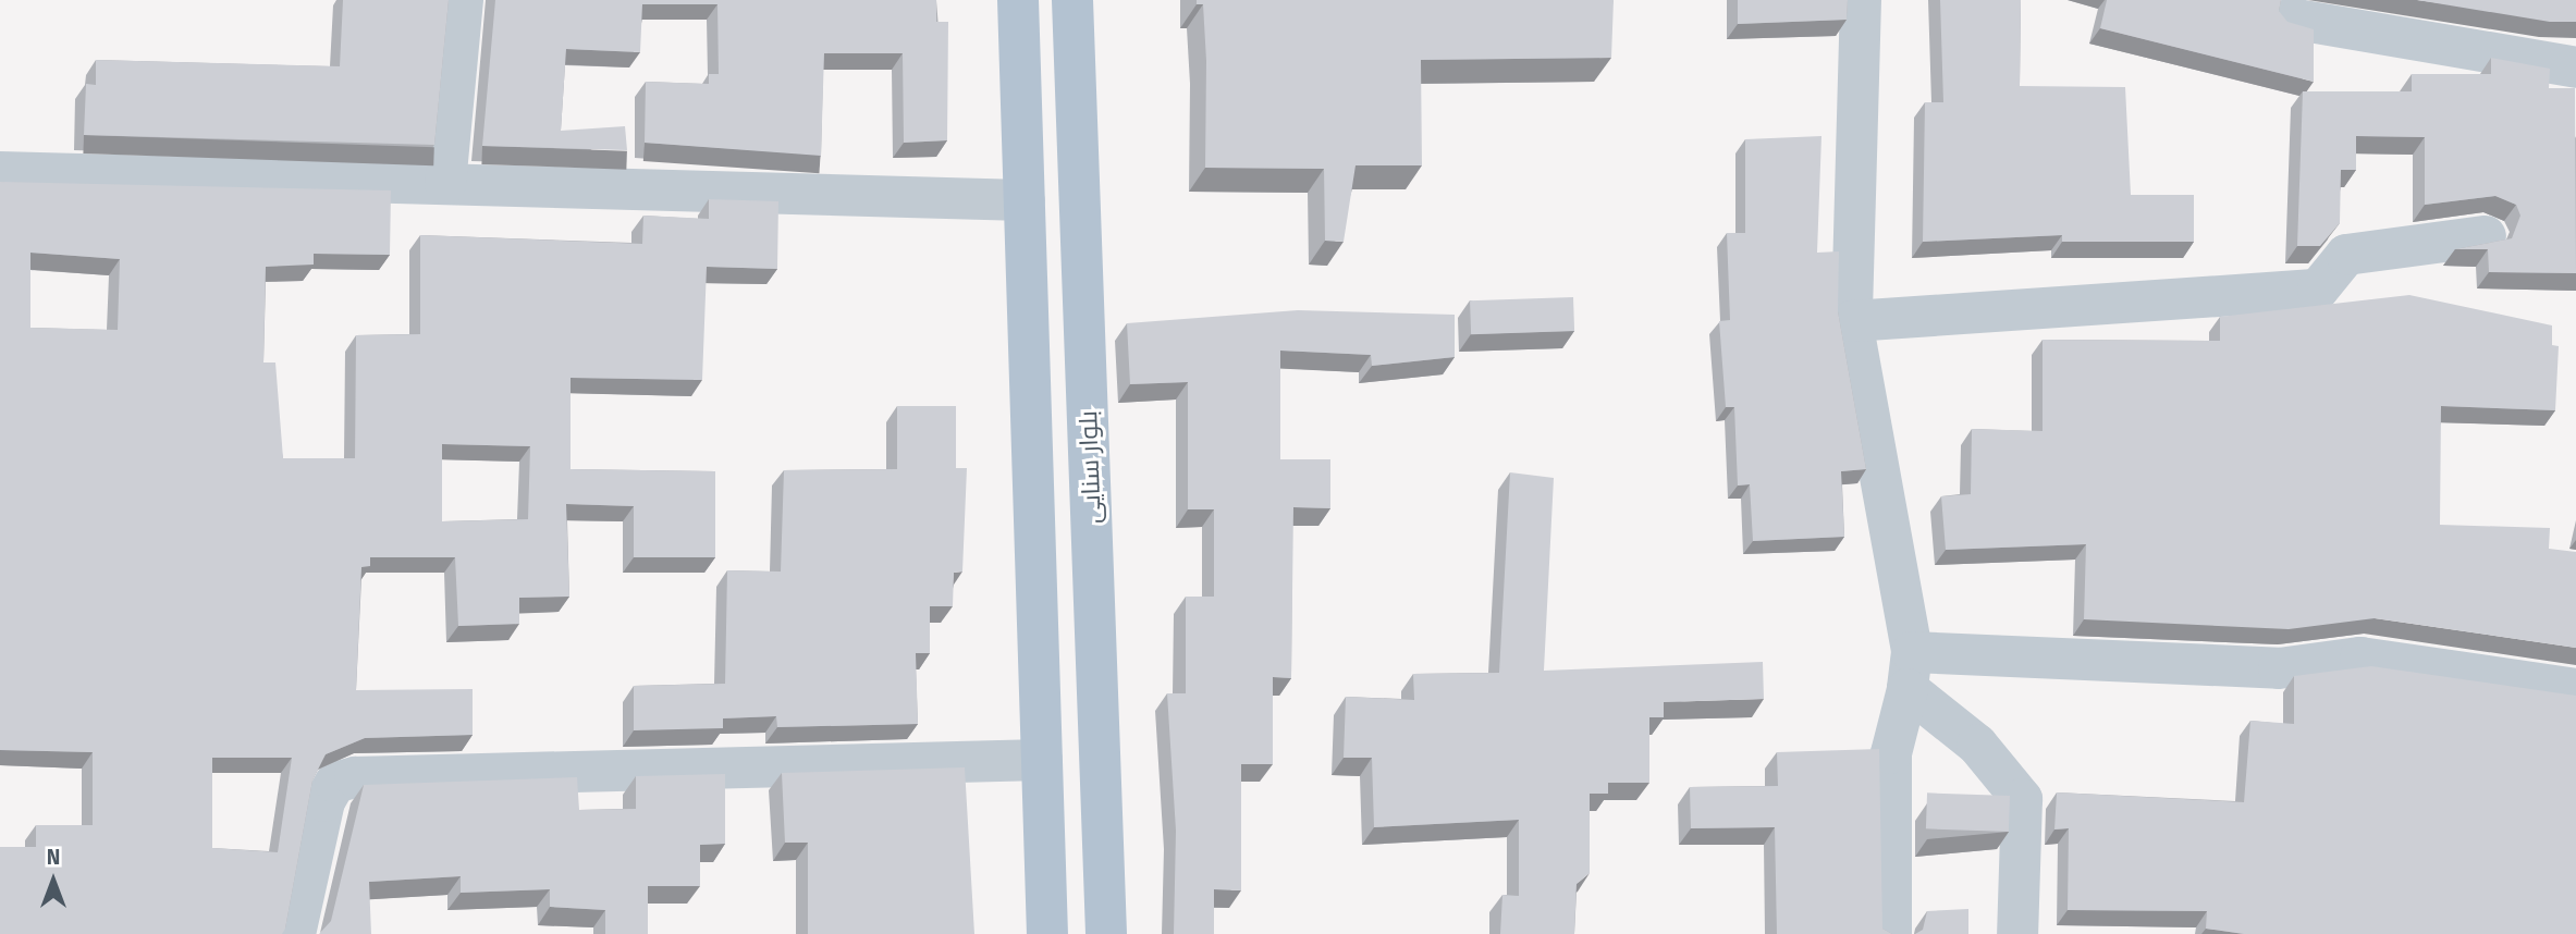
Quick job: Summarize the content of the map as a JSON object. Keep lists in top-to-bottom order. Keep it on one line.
{"streets":{"main road":["بلوار سنایی"]},"north":"top"}
